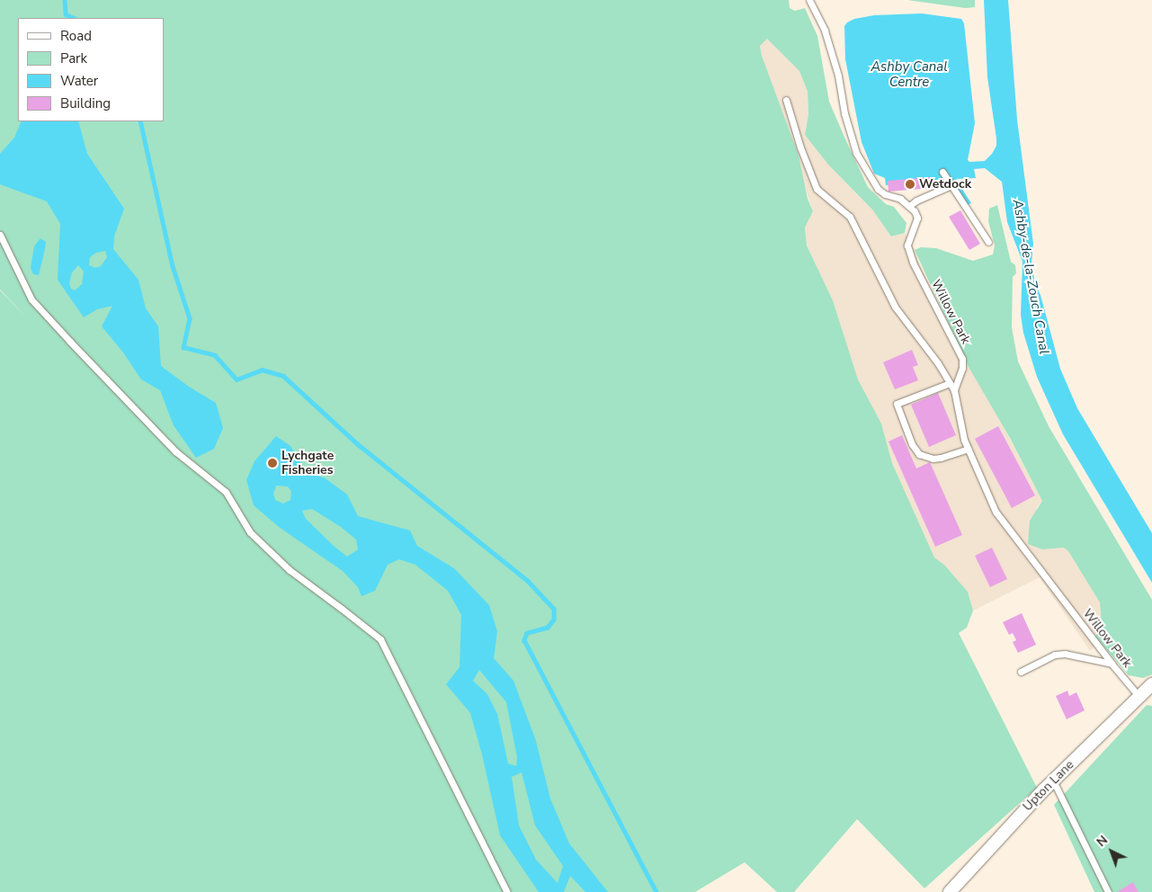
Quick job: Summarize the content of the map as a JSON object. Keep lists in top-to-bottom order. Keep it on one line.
{"streets":{"street":["Upton Lane"],"lane":["Willow Park"]},"crossings":[["Willow Park","Upton Lane"]],"water":["Ashby Canal Centre","Ashby-de-la-Zouch Canal"],"places":["Wetdock","Lychgate Fisheries"],"legend":["Road","Park","Water","Building"],"north":"top left"}
